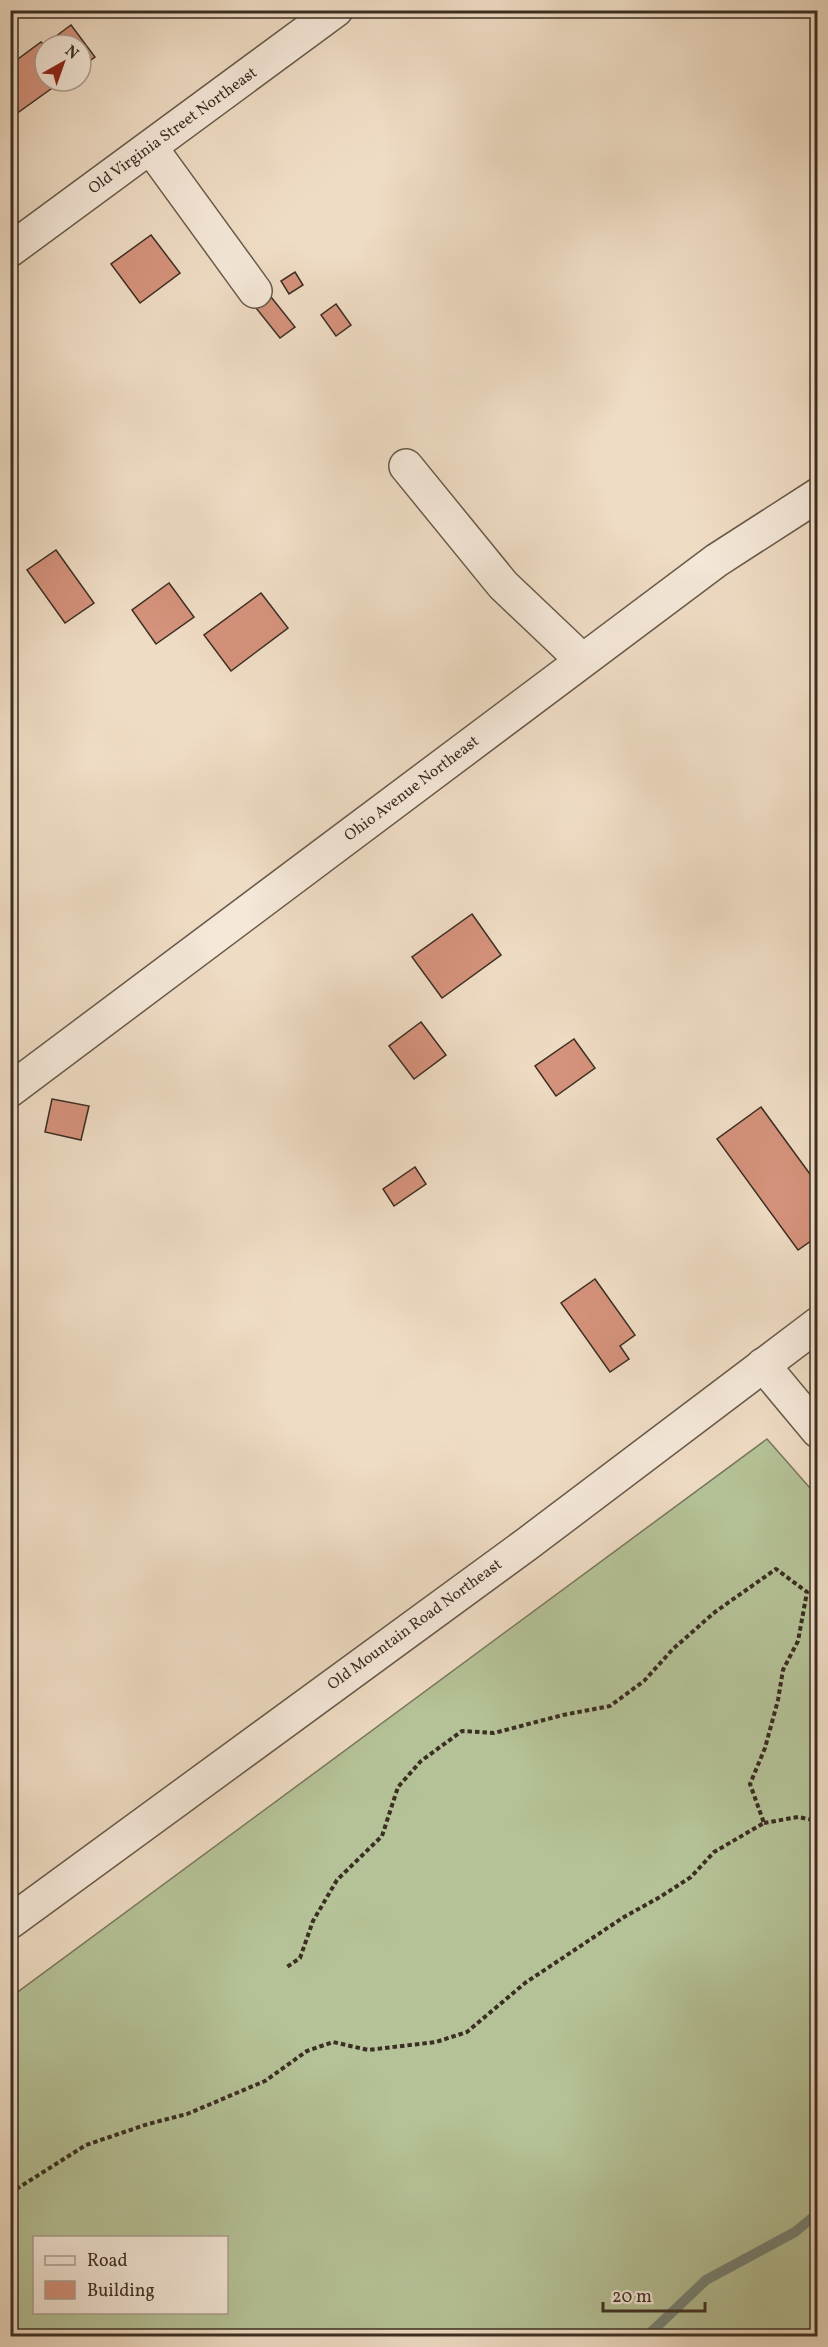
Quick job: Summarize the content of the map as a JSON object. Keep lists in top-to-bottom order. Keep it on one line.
{"streets":{"street":["Old Virginia Street Northeast","Ohio Avenue Northeast","Old Mountain Road Northeast"]},"legend":["Road","Building"],"scale_bar":"20 m","north":"top right"}
